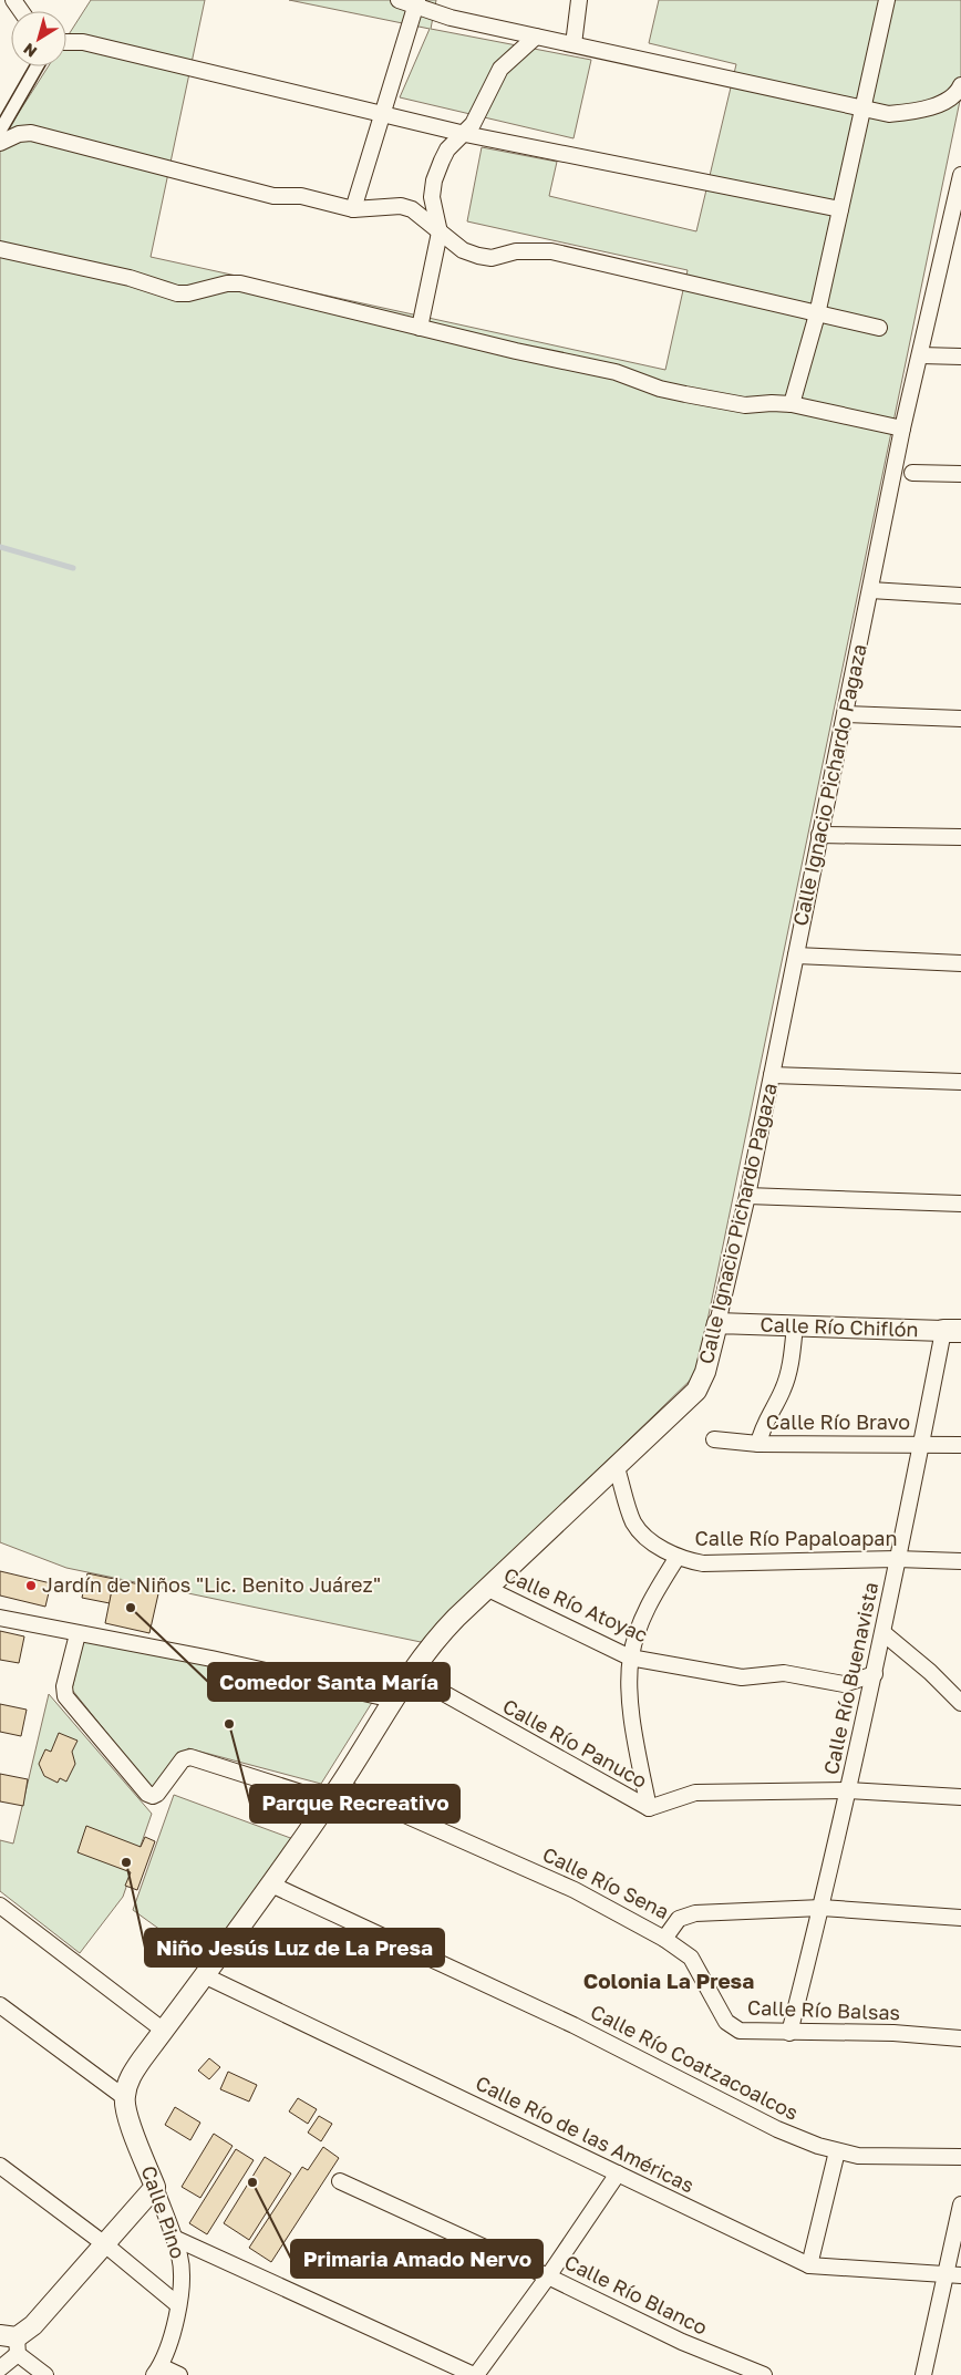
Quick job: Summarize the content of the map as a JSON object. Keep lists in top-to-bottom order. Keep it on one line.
{"streets":{"street":["Calle Ignacio Pichardo Pagaza","Calle Río Chiflón","Calle Río Bravo","Calle Río Papaloapan","Calle Río Atoyac","Calle Río Buenavista","Calle Río Panuco","Calle Río Sena","Calle Río Balsas","Calle Río Coatzacoalcos","Calle Río de las Américas","Calle Pino","Calle Río Blanco"]},"crossings":[["Calle Ignacio Pichardo Pagaza","Calle Río Chiflón"],["Calle Ignacio Pichardo Pagaza","Calle Río Papaloapan"],["Calle Ignacio Pichardo Pagaza","Calle Río Atoyac"],["Calle Ignacio Pichardo Pagaza","Calle Río Panuco"],["Calle Ignacio Pichardo Pagaza","Calle Río Sena"],["Calle Ignacio Pichardo Pagaza","Calle Río Coatzacoalcos"],["Calle Ignacio Pichardo Pagaza","Calle Río de las Américas"],["Calle Ignacio Pichardo Pagaza","Calle Pino"],["Calle Río Chiflón","Calle Río Buenavista"],["Calle Río Bravo","Calle Río Buenavista"],["Calle Río Papaloapan","Calle Río Buenavista"],["Calle Río Atoyac","Calle Río Buenavista"],["Calle Río Buenavista","Calle Río Panuco"],["Calle Río Buenavista","Calle Río Sena"],["Calle Río Buenavista","Calle Río Balsas"],["Calle Río Sena","Calle Río Balsas"]],"districts":["Colonia La Presa"],"places":["Jardín de Niños \"Lic. Benito Juárez\"","Comedor Santa María","Parque Recreativo","Niño Jesús Luz de La Presa","Primaria Amado Nervo"],"north":"bottom left"}
